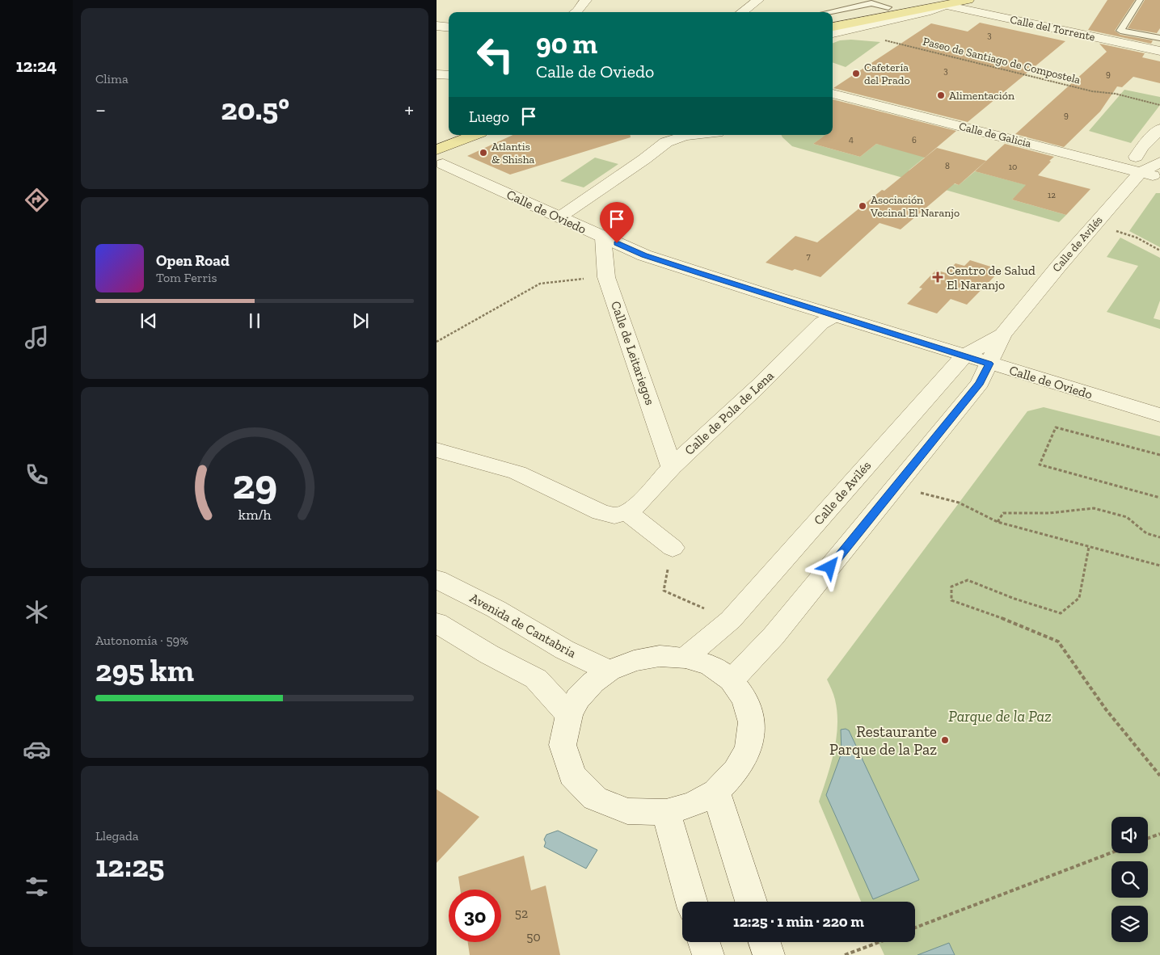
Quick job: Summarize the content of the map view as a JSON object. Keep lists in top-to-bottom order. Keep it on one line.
{"streets":{"street":["Calle del Torrente","Calle de Galicia","Calle de Oviedo","Calle de Avilés","Calle de Leitariegos","Calle de Pola de Lena","Avenida de Cantabria"],"path":["Paseo de Santiago de Compostela"]},"crossings":[["Calle de Galicia","Calle de Avilés"],["Calle de Oviedo","Calle de Avilés"],["Calle de Oviedo","Calle de Leitariegos"],["Calle de Oviedo","Calle de Pola de Lena"],["Calle de Leitariegos","Calle de Pola de Lena"]],"parks":["Parque de la Paz"],"places":{"other":["Cafetería del Prado","Alimentación","Atlantis & Shisha","Asociación Vecinal El Naranjo","Restaurante Parque de la Paz"],"health":["Centro de Salud El Naranjo"]},"house_numbers":["3","3","9","9","4","6","8","10","12","7","52","50"],"page":{"tabs":"12:24","tile":["Clima",["Autonomía · 59%","295 km"],["Llegada","12:25"]],"turn":["90 m","Calle de Oviedo"],"heat":["−","20.5°","+"],"then":"Luego","song":["Open Road","Tom Ferris"],"limit":"30","trip":"12:25 · 1 min · 220 m","gauge":["29","km/h"]}}
